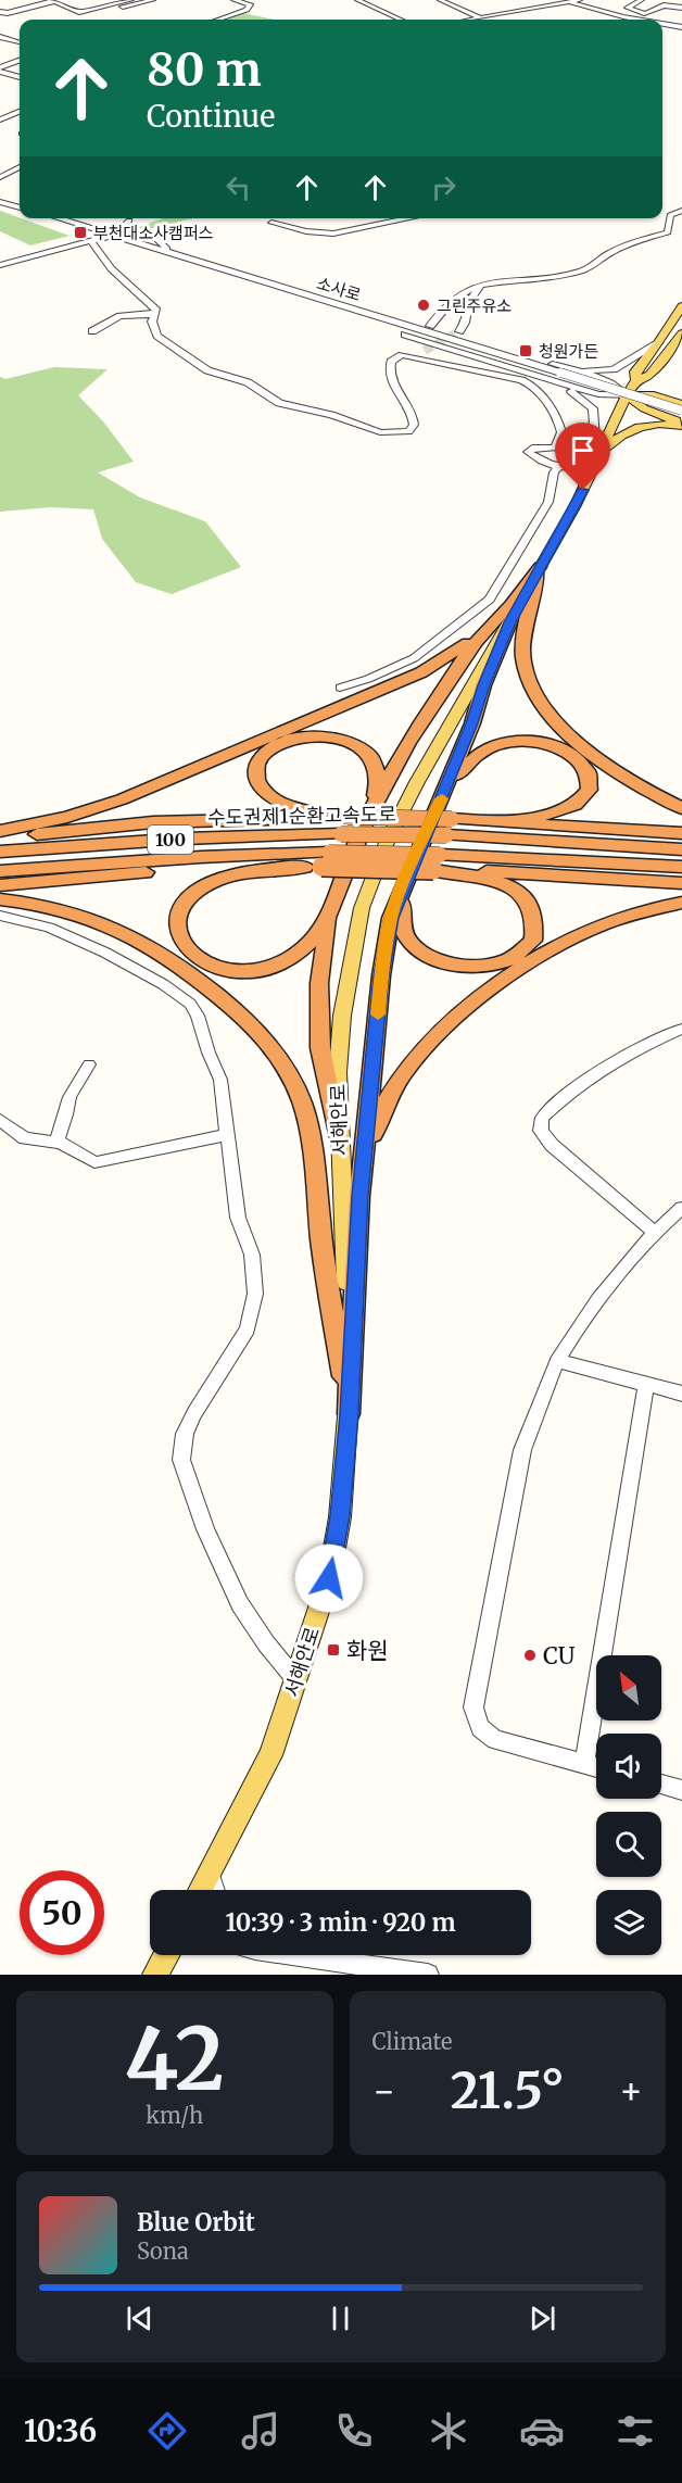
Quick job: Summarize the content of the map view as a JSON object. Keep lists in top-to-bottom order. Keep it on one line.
{"streets":{"highway":["수도권제1순환고속도로","100"],"main road":["서해안로"],"street":["소사로"]},"crossings":[["소사로","서해안로"]],"places":{"transit":["부천대소사캠퍼스","청원가든","화원"],"other":["그린주유소","CU"]},"north":"top left","page":{"turn":["80 m","Continue"],"limit":"50","trip":"10:39 · 3 min · 920 m","tile":[["42","km/h"],"Climate"],"heat":["−","21.5°","+"],"song":["Blue Orbit","Sona"],"tabs":"10:36"}}
